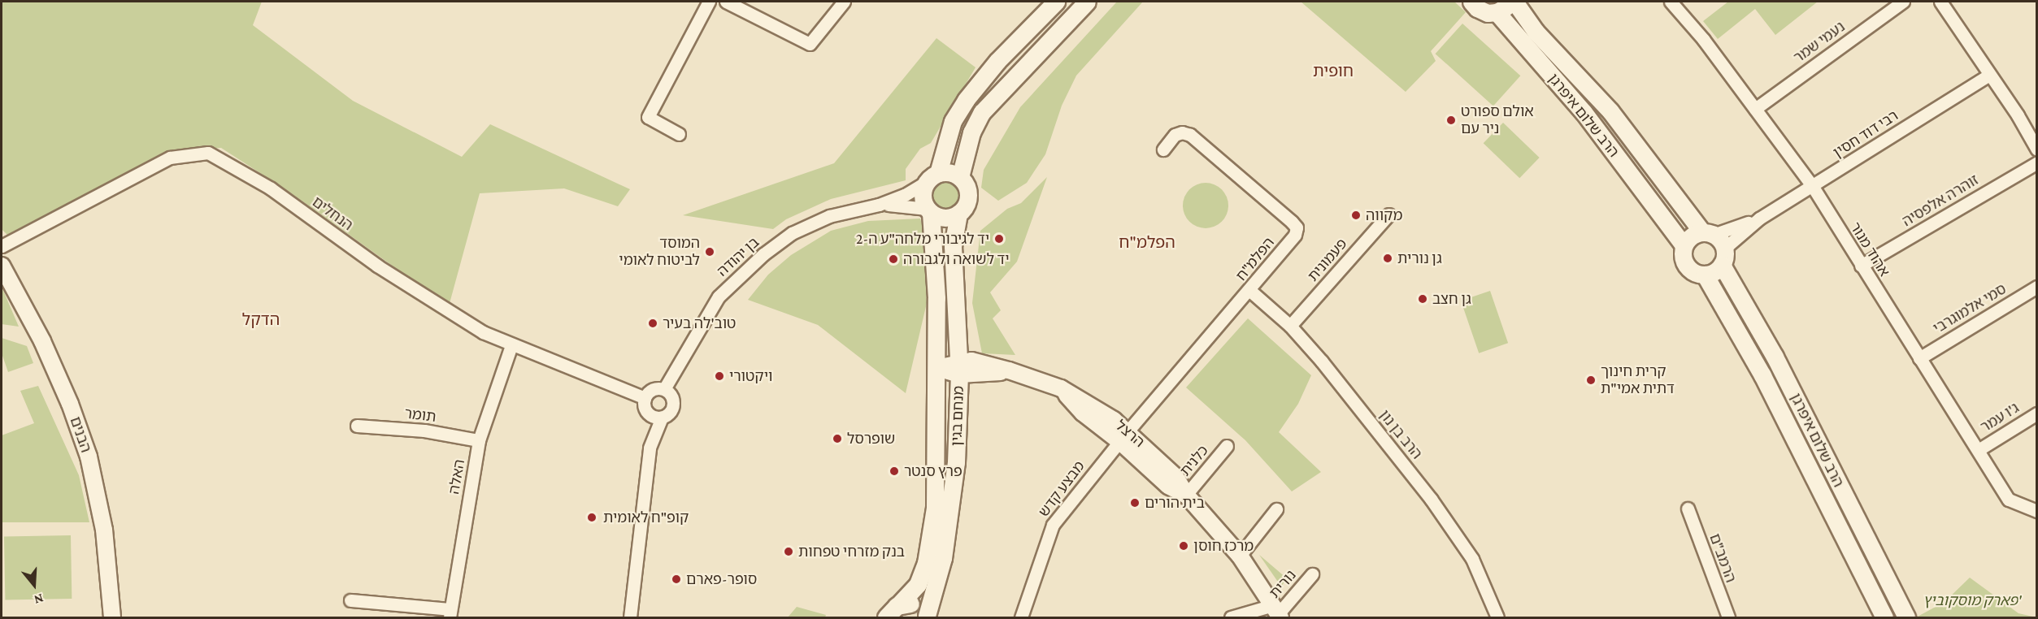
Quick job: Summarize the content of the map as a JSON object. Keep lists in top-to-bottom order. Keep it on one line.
{"streets":{"main road":["הרב שלום איפרגן","מנחם בגין"],"street":["נעמי שמר","רבי דוד חסין","זוהרה אלפסיה","הנחלים","אהוד מנור","בן יהודה","הפלמ\"ח","פעמונית","סמי אלמוגרבי","תומר","ג'ו עמר","הרצל","הבנים","הרב בן נון","כלנית","האלה","מבצע קדש","הרמב\"ם","נורית"]},"crossings":[["נעמי שמר","אהוד מנור"],["הרב שלום איפרגן","רבי דוד חסין"],["רבי דוד חסין","אהוד מנור"],["זוהרה אלפסיה","אהוד מנור"],["הנחלים","בן יהודה"],["הנחלים","האלה"],["אהוד מנור","סמי אלמוגרבי"],["אהוד מנור","ג'ו עמר"],["בן יהודה","מנחם בגין"],["הפלמ\"ח","הרצל"],["הפלמ\"ח","הרב בן נון"],["הפלמ\"ח","מבצע קדש"],["פעמונית","הרב בן נון"],["תומר","האלה"],["מנחם בגין","הרצל"],["הרצל","כלנית"],["הרצל","מבצע קדש"],["הרצל","נורית"]],"districts":["חופית","הפלמ\"ח","הדקל"],"parks":["פארק מוסקוביץ'"],"places":["אולם ספורט ניר עם","מקווה","יד לגיבורי מלחה\"ע ה-2","המוסד לביטוח לאומי","גן נורית","יד לשואה ולגבורה","גן חצב","טוב'לה בעיר","ויקטורי","קרית חינוך דתית אמי\"ת","שופרסל","פרץ סנטר","בית הורים","קופ\"ח לאומית","מרכז חוסן","בנק מזרחי טפחות","סופר-פארם"],"north":"bottom"}
